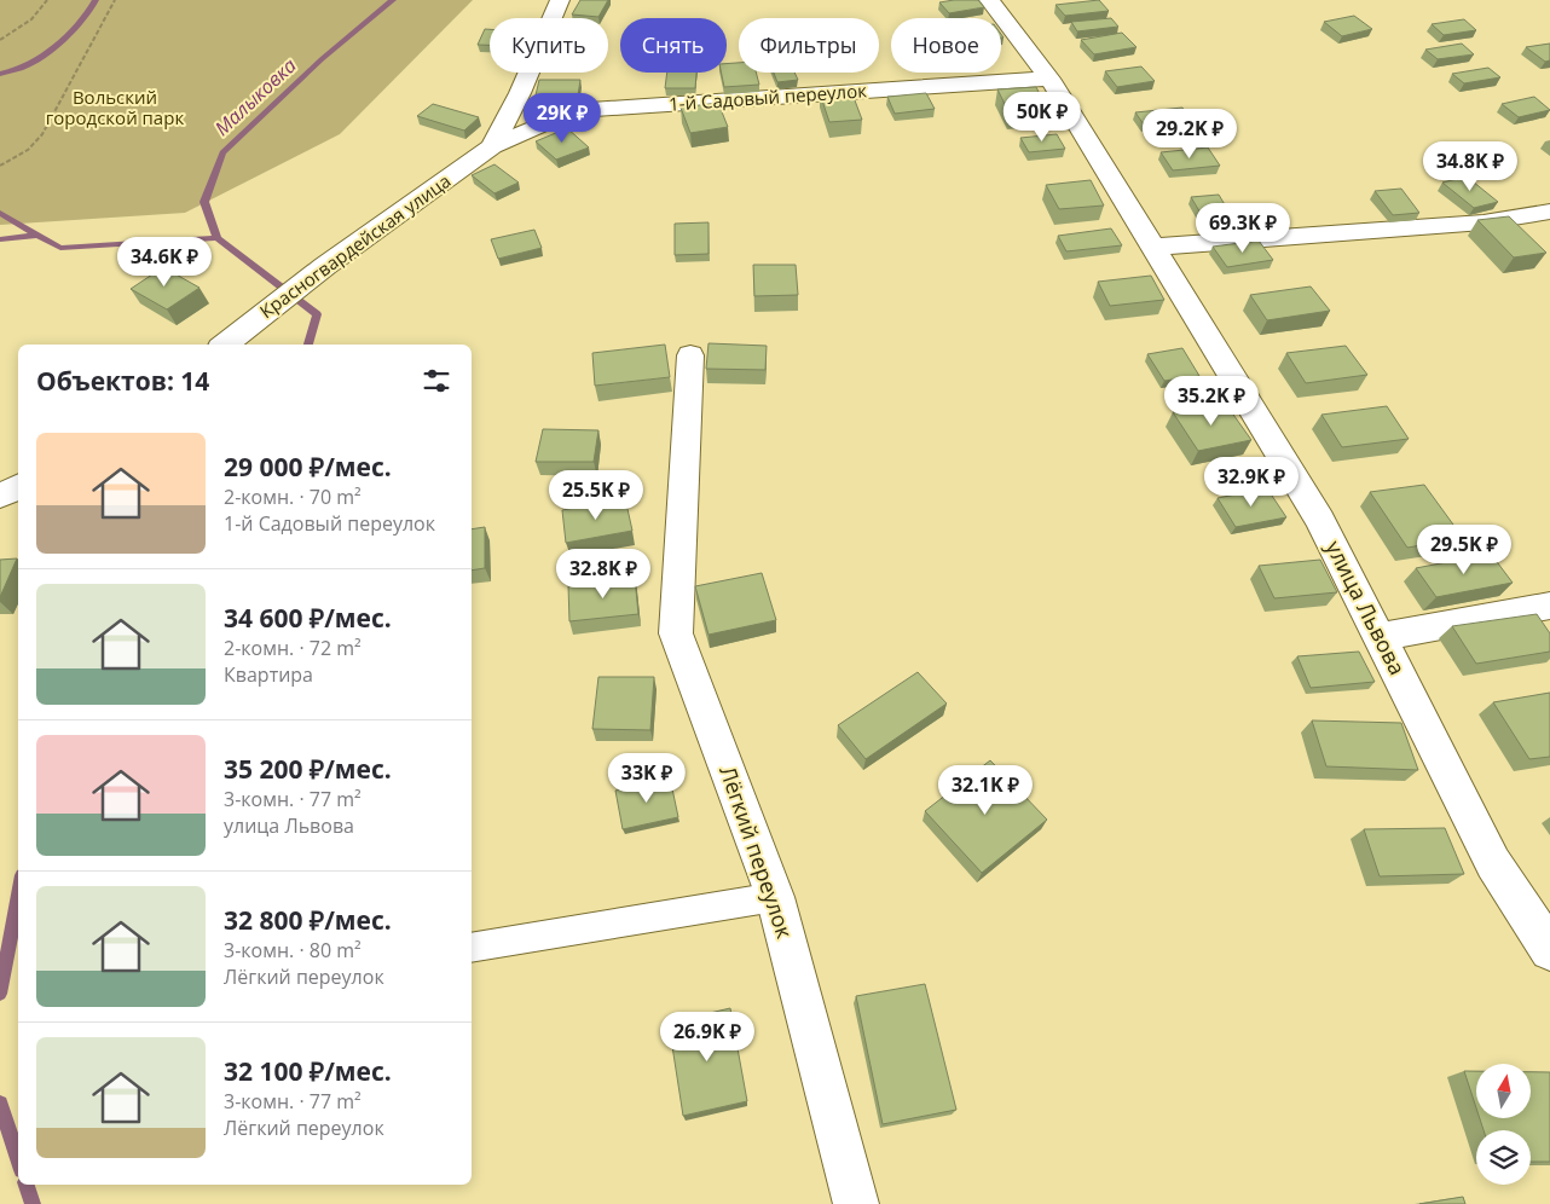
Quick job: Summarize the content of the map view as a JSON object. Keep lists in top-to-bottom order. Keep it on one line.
{"streets":{"street":["1-й Садовый переулок","Красногвардейская улица","улица Львова","Лёгкий переулок"]},"crossings":[["1-й Садовый переулок","Красногвардейская улица"],["1-й Садовый переулок","улица Львова"]],"water":["Малыковка"],"parks":["Вольский городской парк"],"north":"top","page":{"chip":["Купить","Снять","Фильтры","Новое"],"price":["50K ₽","29K ₽","29.2K ₽","34.8K ₽","69.3K ₽","34.6K ₽","35.2K ₽","32.9K ₽","25.5K ₽","29.5K ₽","32.8K ₽","33K ₽","32.1K ₽","26.9K ₽"],"heading":"Объектов: 14","list":[{"name":"29 000 ₽/мес.","note":"2-комн. · 70 m² · 1-й Садовый переулок"},{"name":"34 600 ₽/мес.","note":"2-комн. · 72 m² · Квартира"},{"name":"35 200 ₽/мес.","note":"3-комн. · 77 m² · улица Львова"},{"name":"32 800 ₽/мес.","note":"3-комн. · 80 m² · Лёгкий переулок"},{"name":"32 100 ₽/мес.","note":"3-комн. · 77 m² · Лёгкий переулок"}]}}
